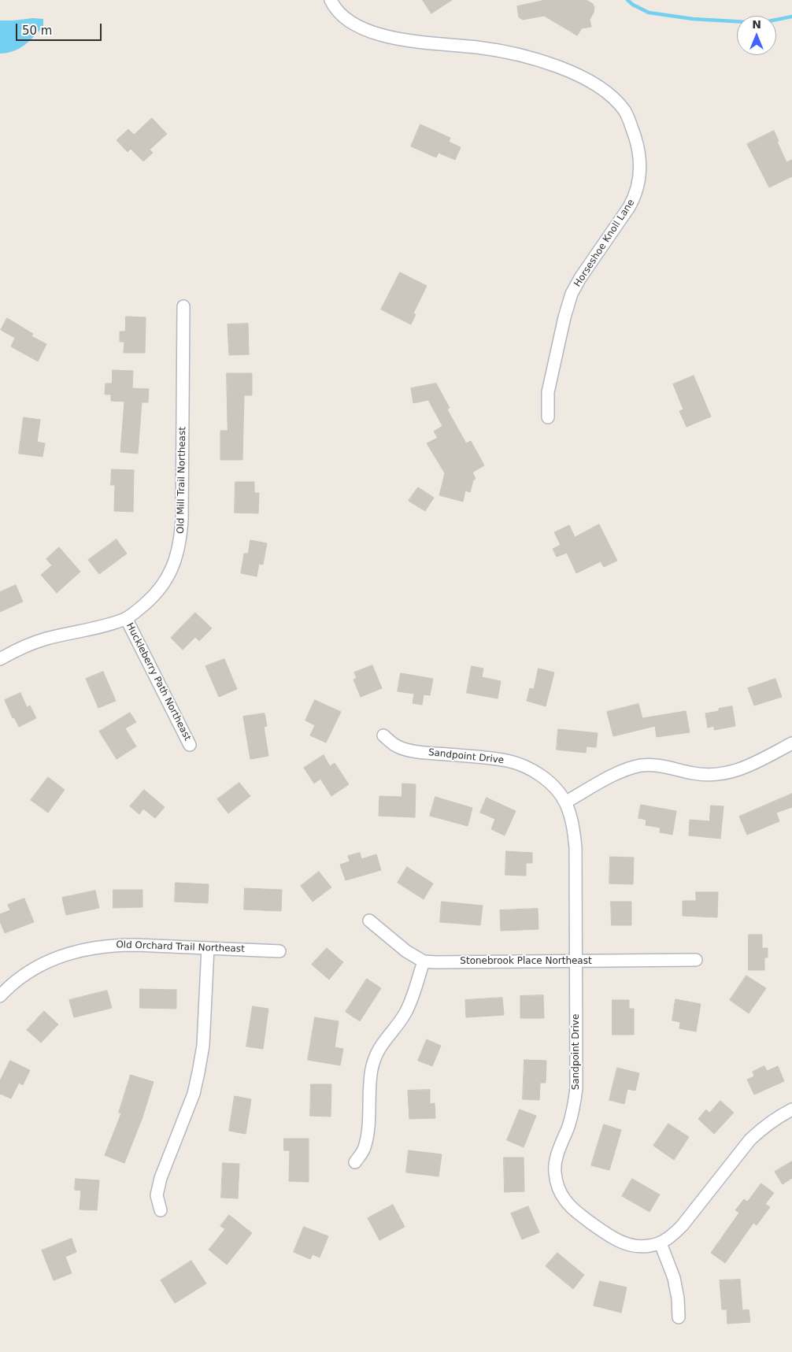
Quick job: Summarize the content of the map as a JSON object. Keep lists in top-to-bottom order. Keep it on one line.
{"streets":{"street":["Horseshoe Knoll Lane","Old Mill Trail Northeast","Huckleberry Path Northeast","Sandpoint Drive","Old Orchard Trail Northeast","Stonebrook Place Northeast"]},"crossings":[["Old Mill Trail Northeast","Huckleberry Path Northeast"],["Sandpoint Drive","Stonebrook Place Northeast"]],"scale_bar":"50 m","north":"top"}
